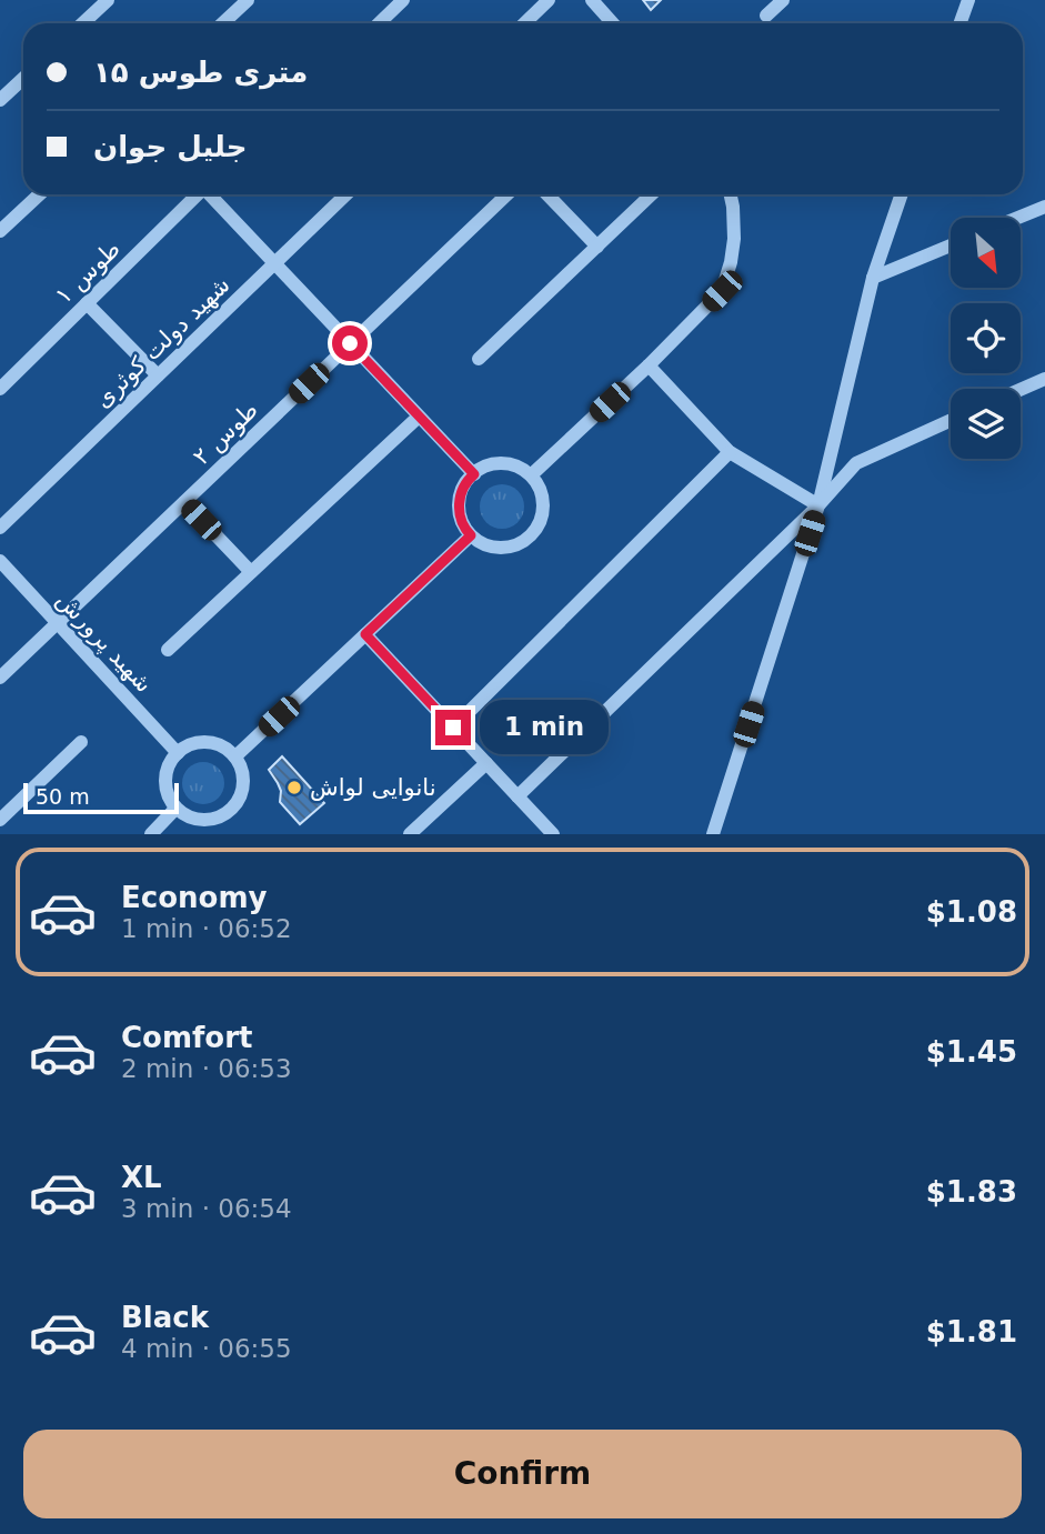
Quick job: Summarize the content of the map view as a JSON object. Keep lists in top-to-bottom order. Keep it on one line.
{"streets":{"street":["طوس ۱","شهید دولت کوثری","طوس ۲","شهید پرورش"]},"crossings":[["طوس ۲","شهید پرورش"]],"places":["نانوایی لواش"],"scale_bar":"50 m","north":"bottom right","page":{"banner":["۱۵ متری طوس","جلیل جوان"],"bubble":"1 min","scale":"50 m","list":[{"name":"Economy","note":"1 min · 06:52","value":"$1.08"},{"name":"Comfort","note":"2 min · 06:53","value":"$1.45"},{"name":"XL","note":"3 min · 06:54","value":"$1.83"},{"name":"Black","note":"4 min · 06:55","value":"$1.81"}],"buttons":"Confirm"}}
